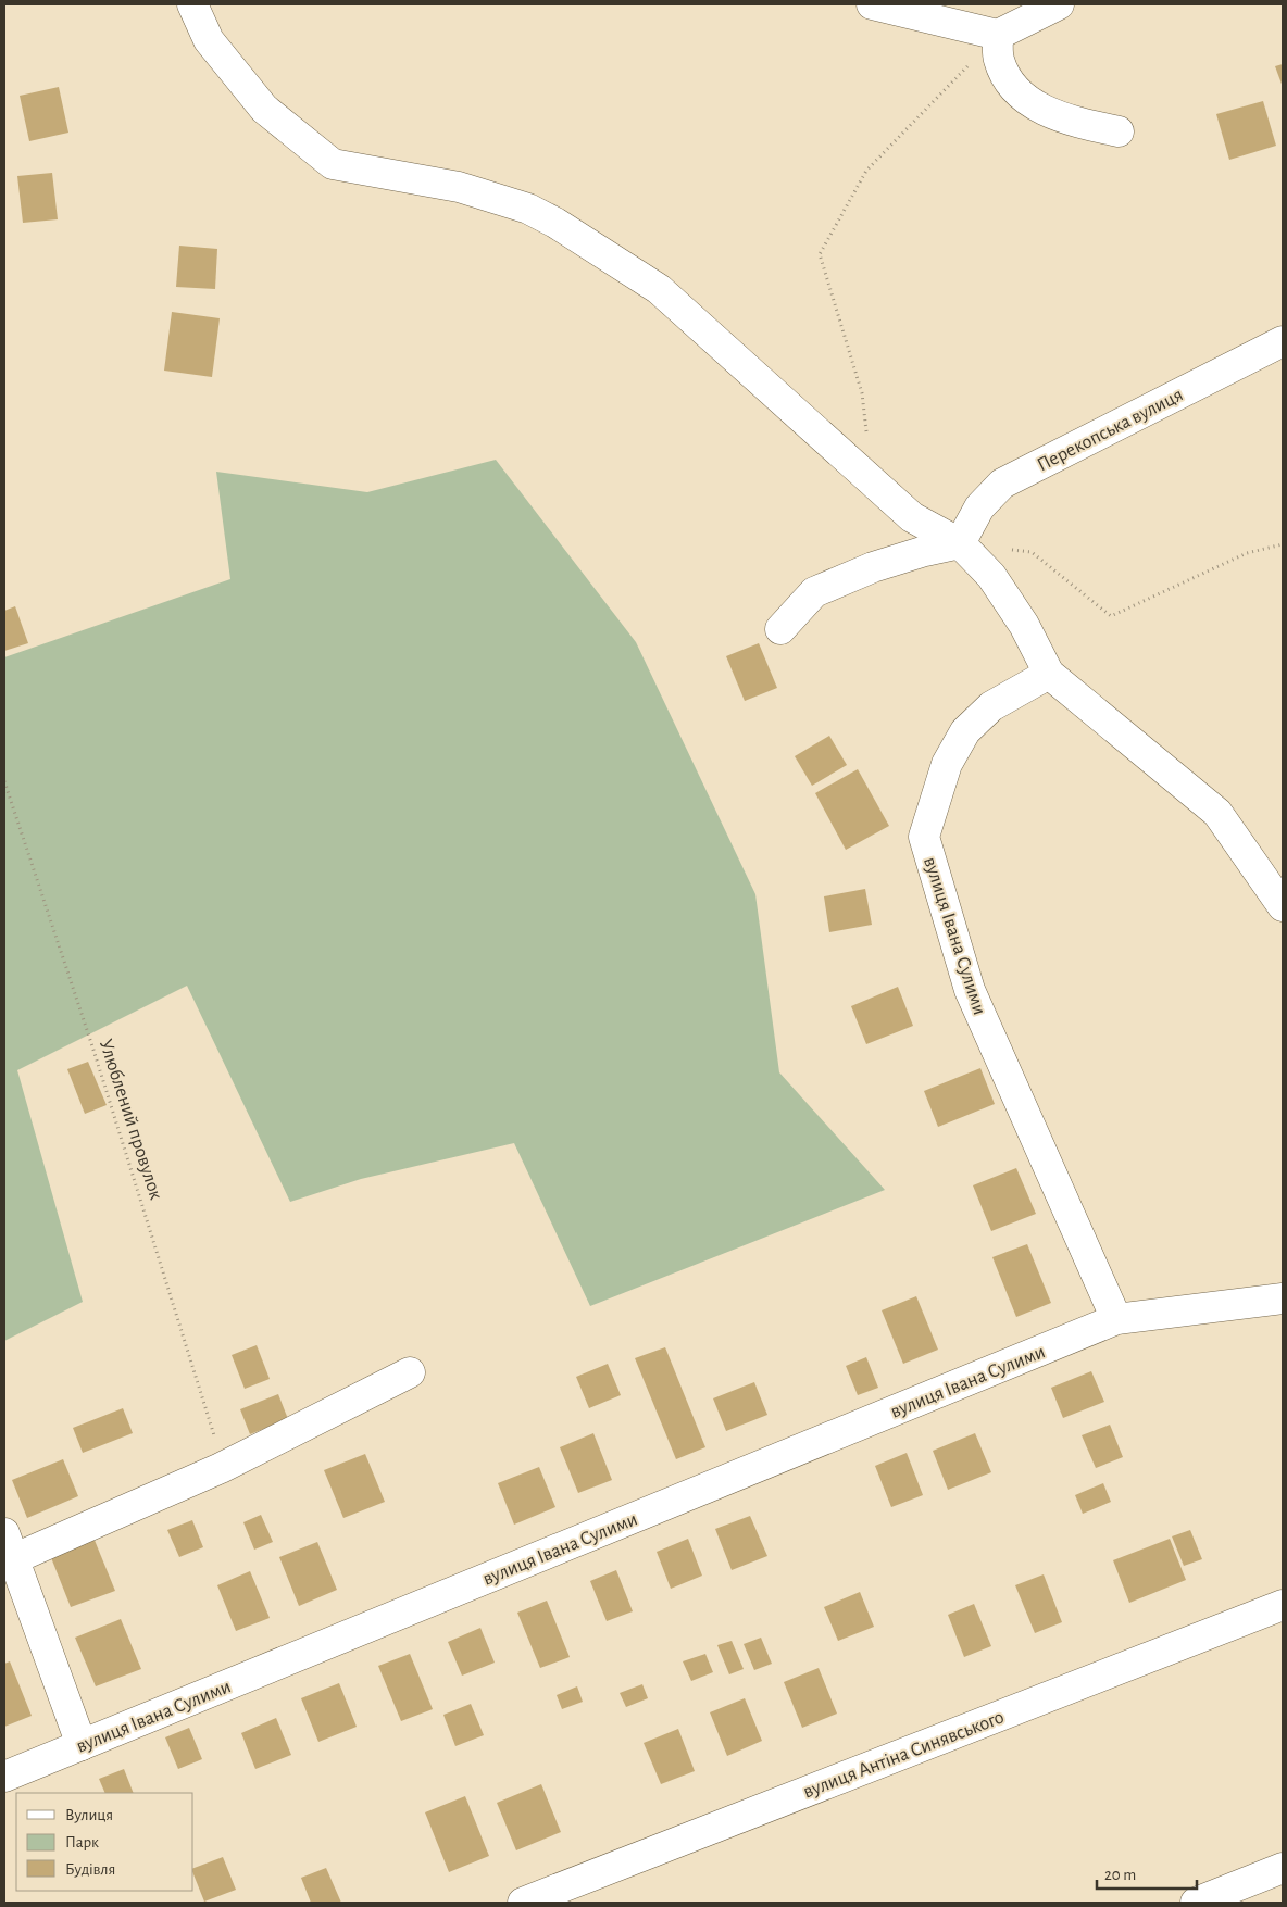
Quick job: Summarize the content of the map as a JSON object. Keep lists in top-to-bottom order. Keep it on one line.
{"streets":{"street":["Перекопська вулиця","вулиця Івана Сулими","вулиця Антіна Синявського"],"path":["Улюблений провулок"]},"legend":["Вулиця","Парк","Будівля"],"scale_bar":"20 m"}
